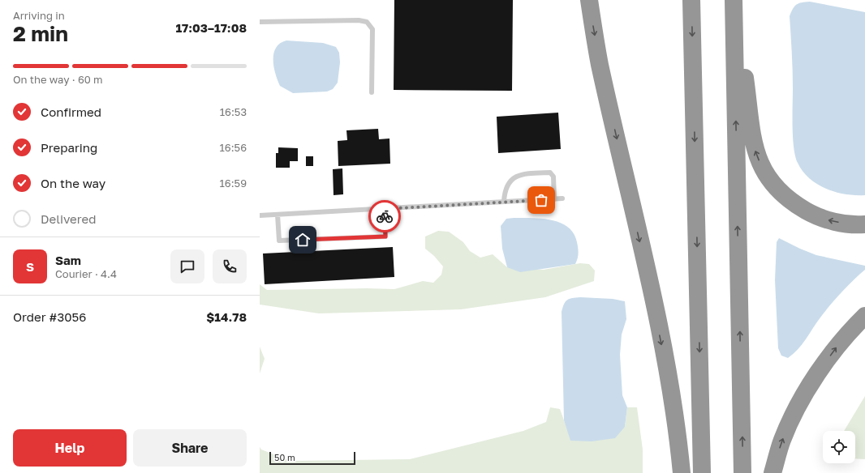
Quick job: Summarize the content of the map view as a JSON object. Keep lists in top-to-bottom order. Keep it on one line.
{"scale_bar":"50 m","page":{"heading":["2 min","Arriving in","17:03–17:08"],"panel":["Sam","Courier · 4.4","Order #3056","$14.78"],"bar":"On the way · 60 m","list":[["Confirmed","16:53"],["Preparing","16:56"],["On the way","16:59"],"Delivered"],"round":"S","buttons":["Help","Share"],"scale":"50 m"}}
